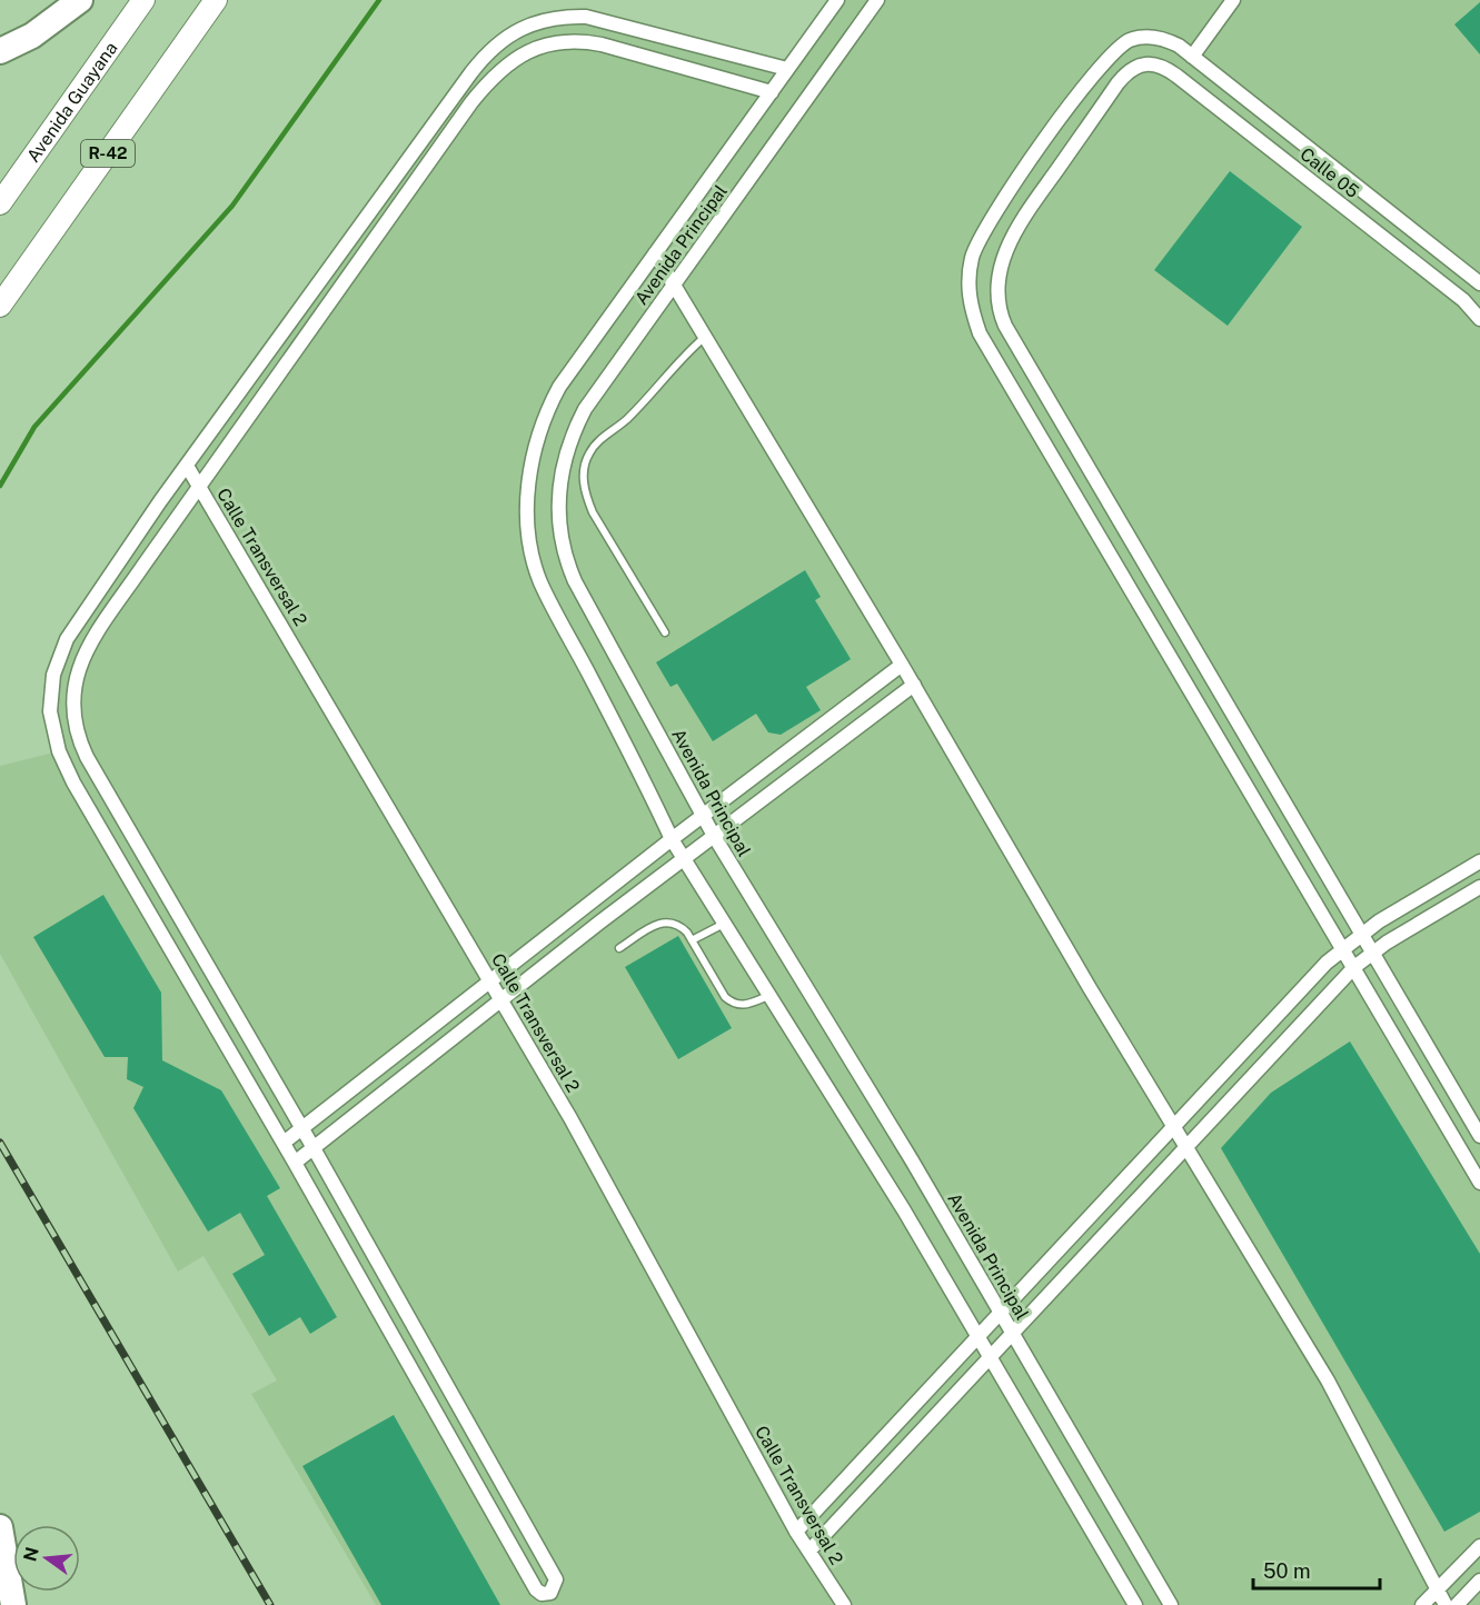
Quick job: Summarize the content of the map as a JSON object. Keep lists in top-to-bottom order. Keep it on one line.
{"streets":{"main road":["Avenida Guayana","R-42"],"street":["Calle 05","Avenida Principal","Calle Transversal 2"]},"scale_bar":"50 m","north":"left"}
